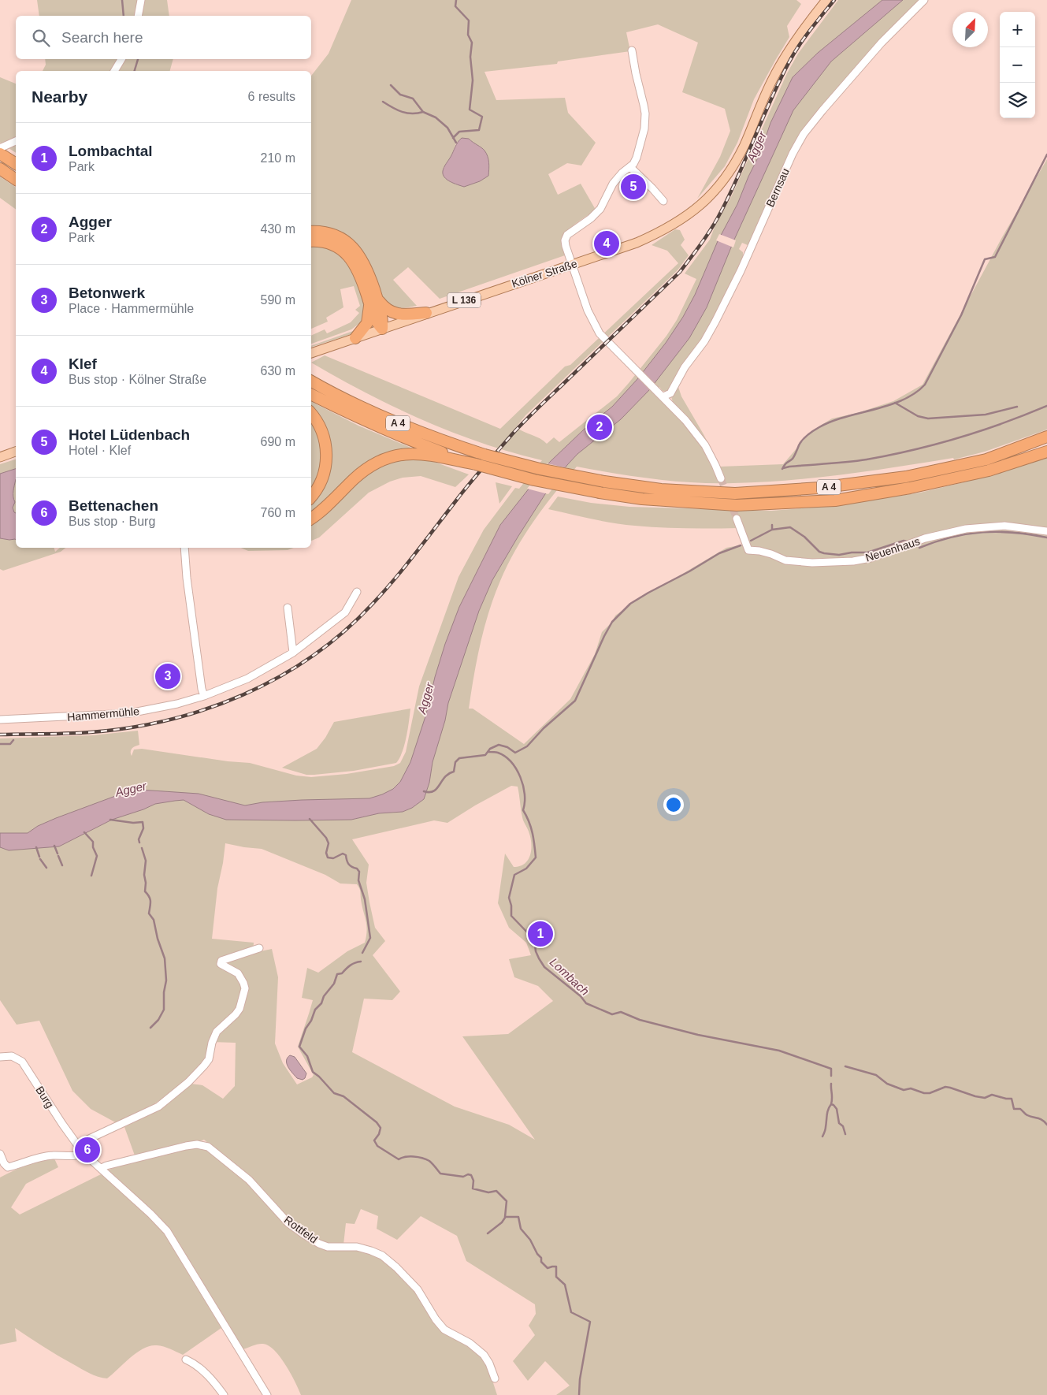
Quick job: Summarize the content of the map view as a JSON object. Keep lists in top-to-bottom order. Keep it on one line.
{"streets":{"highway":["A 4"],"main road":["Kölner Straße","L 136"],"street":["Bernsau","Neuenhaus","Hammermühle","Burg","Rottfeld"]},"crossings":[["Burg","Rottfeld"]],"water":["Agger","Lombach"],"north":"top right","page":{"map_buttons":["+","−"],"search":"Search here","heading":["Nearby","6 results"],"list":[{"mark":"1","name":"Lombachtal","note":"Park","value":"210 m"},{"mark":"2","name":"Agger","note":"Park","value":"430 m"},{"mark":"3","name":"Betonwerk","note":"Place · Hammermühle","value":"590 m"},{"mark":"4","name":"Klef","note":"Bus stop · Kölner Straße","value":"630 m"},{"mark":"5","name":"Hotel Lüdenbach","note":"Hotel · Klef","value":"690 m"},{"mark":"6","name":"Bettenachen","note":"Bus stop · Burg","value":"760 m"}],"pins":["5","4","2","3","1","6"]}}
